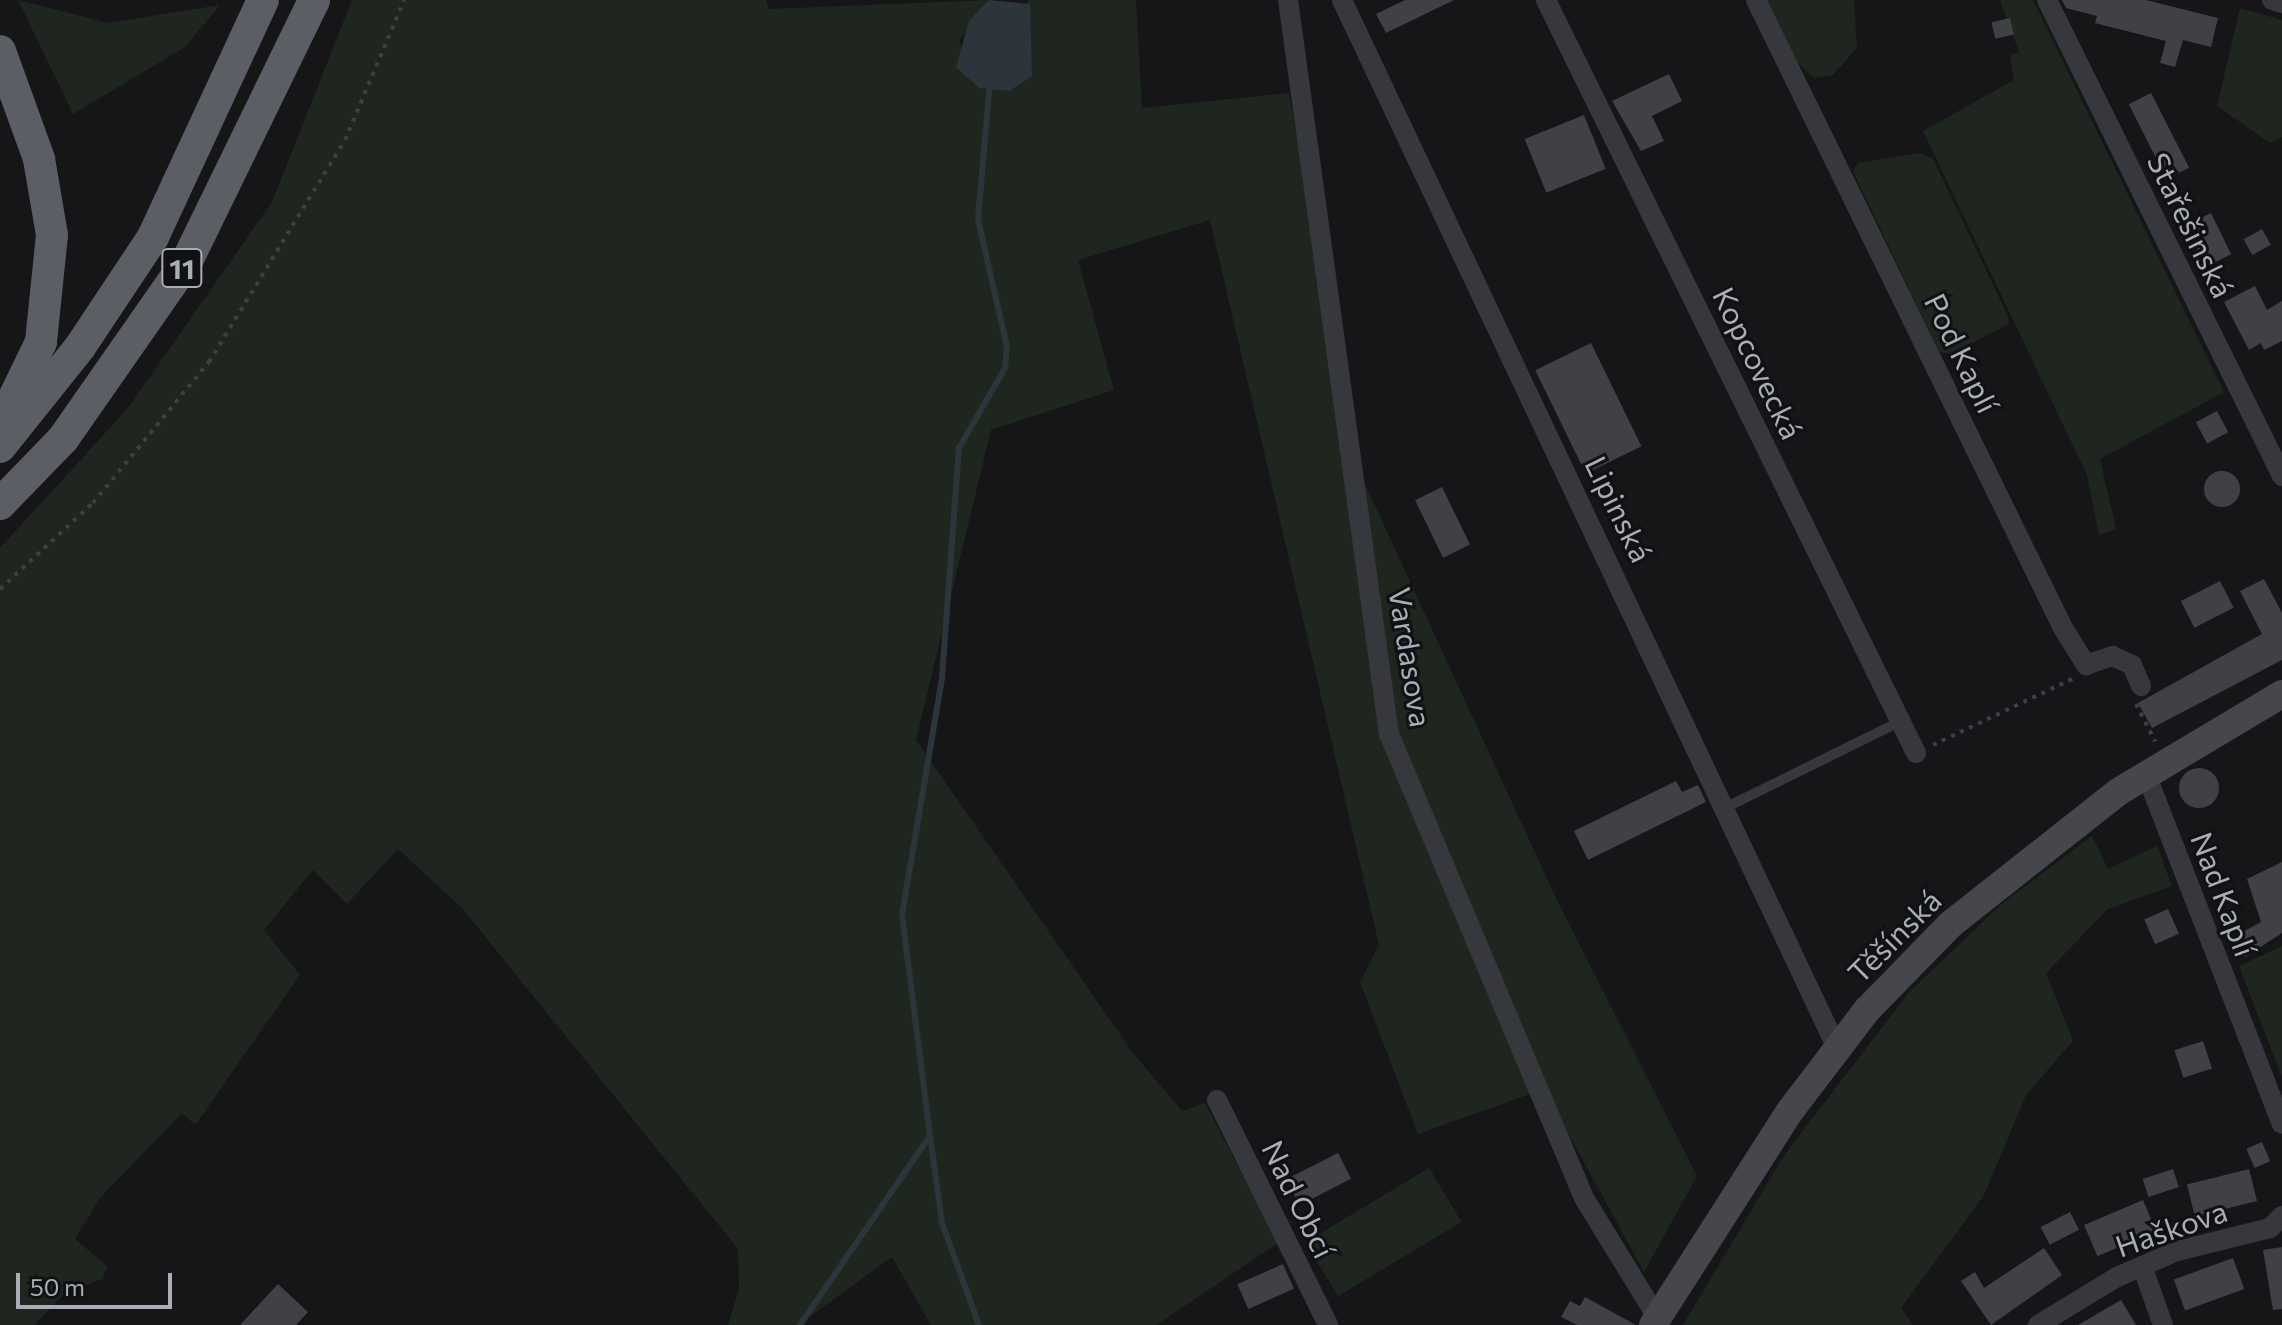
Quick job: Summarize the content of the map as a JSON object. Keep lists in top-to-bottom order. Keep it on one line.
{"streets":{"highway":["11"],"main road":["Těšínská"],"street":["Stařešinská","Pod Kaplí","Kopcovecká","Lipinská","Vardasova","Nad Kaplí","Nad Obcí","Haškova"]},"crossings":[["Lipinská","Těšínská"],["Vardasova","Těšínská"],["Nad Kaplí","Těšínská"]],"scale_bar":"50 m"}
